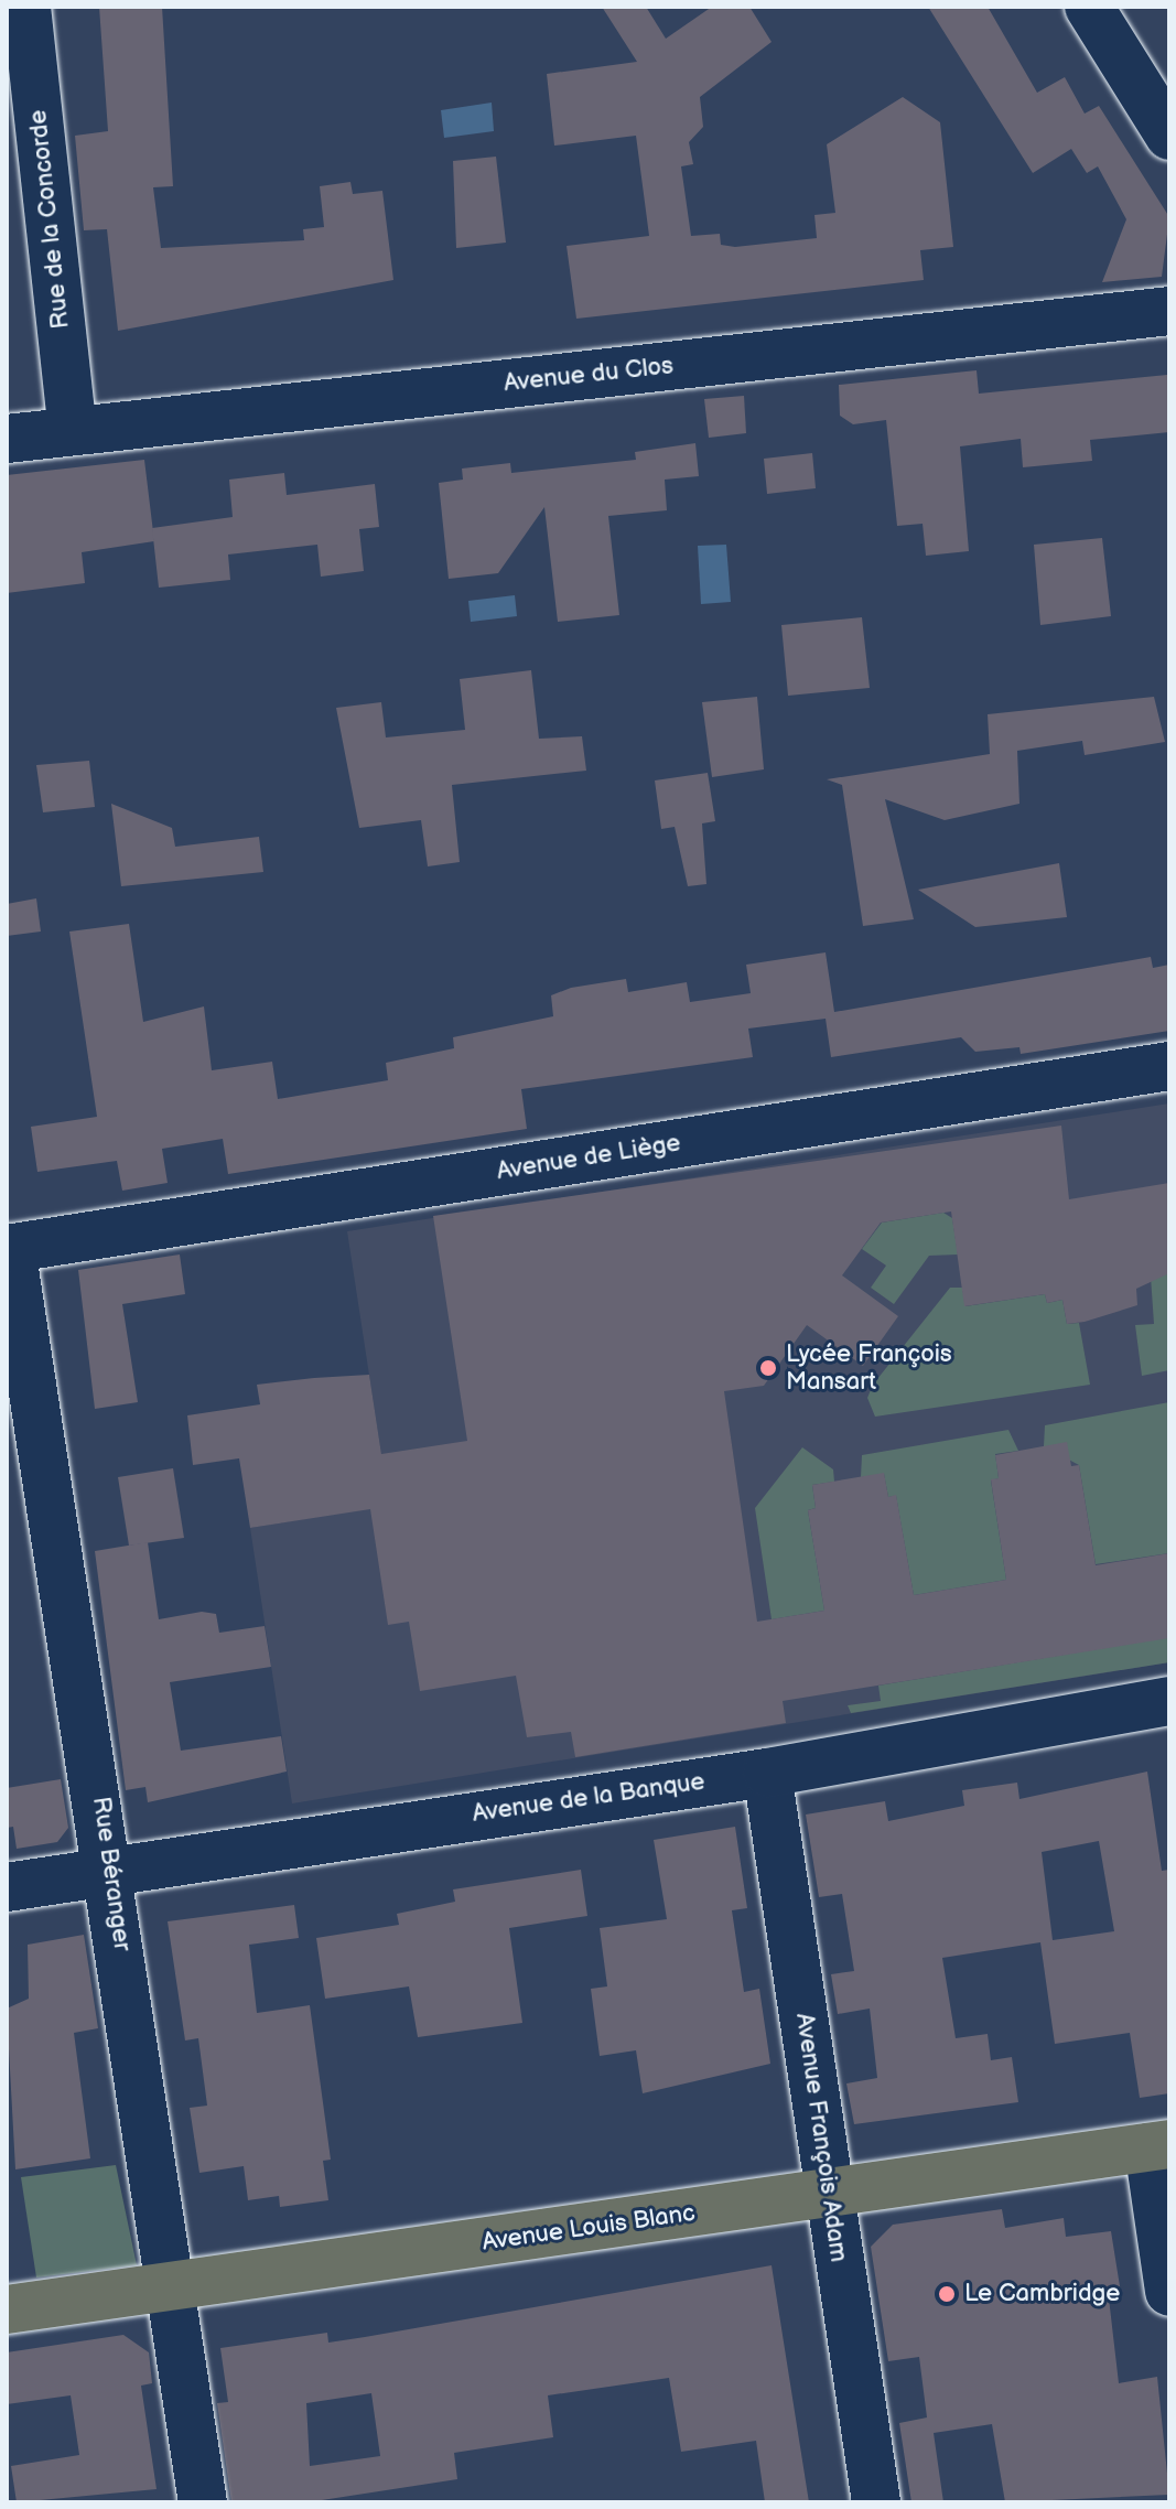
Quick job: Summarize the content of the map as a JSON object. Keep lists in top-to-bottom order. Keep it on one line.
{"streets":{"main road":["Avenue Louis Blanc"],"street":["Rue de la Concorde","Avenue du Clos","Avenue de Liège","Avenue de la Banque","Rue Béranger","Avenue François Adam"]},"crossings":[["Rue de la Concorde","Avenue du Clos"],["Avenue de Liège","Rue Béranger"],["Avenue de la Banque","Rue Béranger"],["Avenue de la Banque","Avenue François Adam"],["Rue Béranger","Avenue Louis Blanc"],["Avenue François Adam","Avenue Louis Blanc"]],"places":["Lycée François Mansart","Le Cambridge"]}
